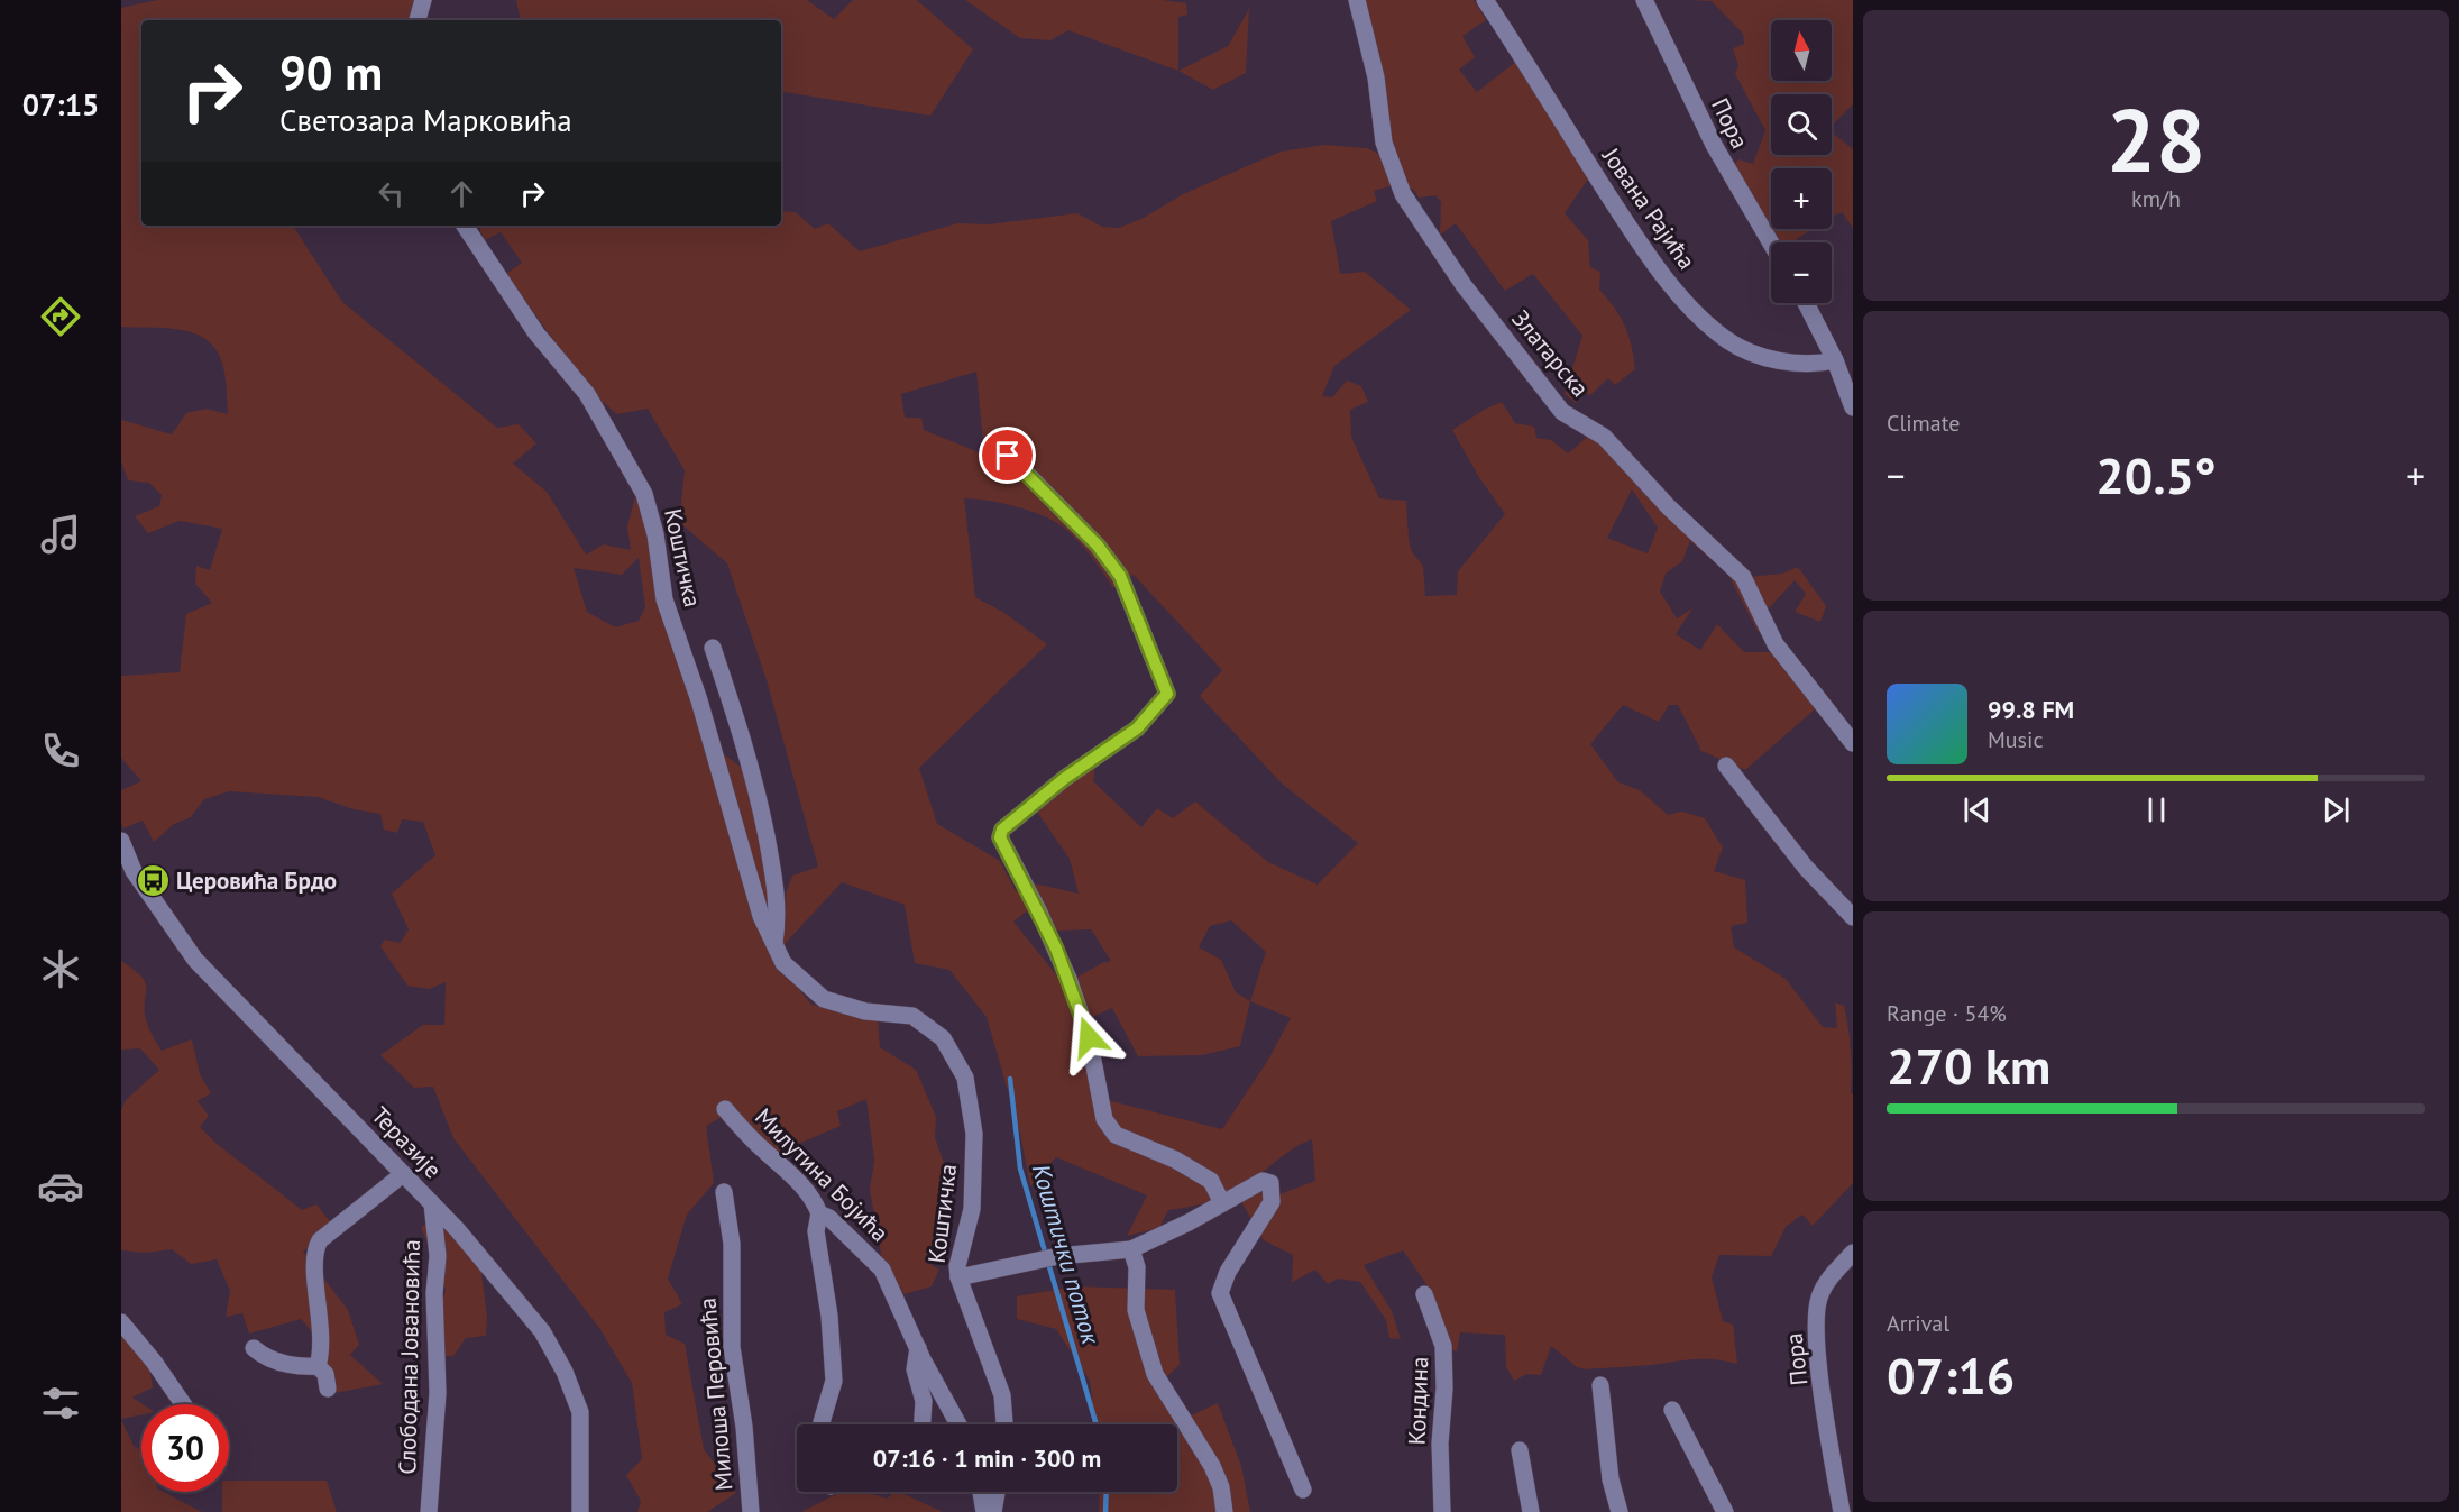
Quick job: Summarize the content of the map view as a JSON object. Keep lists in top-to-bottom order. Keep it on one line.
{"streets":{"street":["Пора","Јована Рајића","Златарска","Коштичка","Теразије","Милутина Бојића","Слободана Јовановића","Милоша Перовића","Кондина"]},"crossings":[["Теразије","Слободана Јовановића"]],"water":["Коштички поток"],"places":{"bus stop":["Церовића Брдо"]},"north":"top","page":{"tabs":"07:15","tile":[["28","km/h"],"Climate",["Range · 54%","270 km"],["Arrival","07:16"]],"map_buttons":["+","−"],"turn":["90 m","Светозара Марковића"],"heat":["−","20.5°","+"],"song":["99.8 FM","Music"],"limit":"30","trip":"07:16 · 1 min · 300 m"}}
